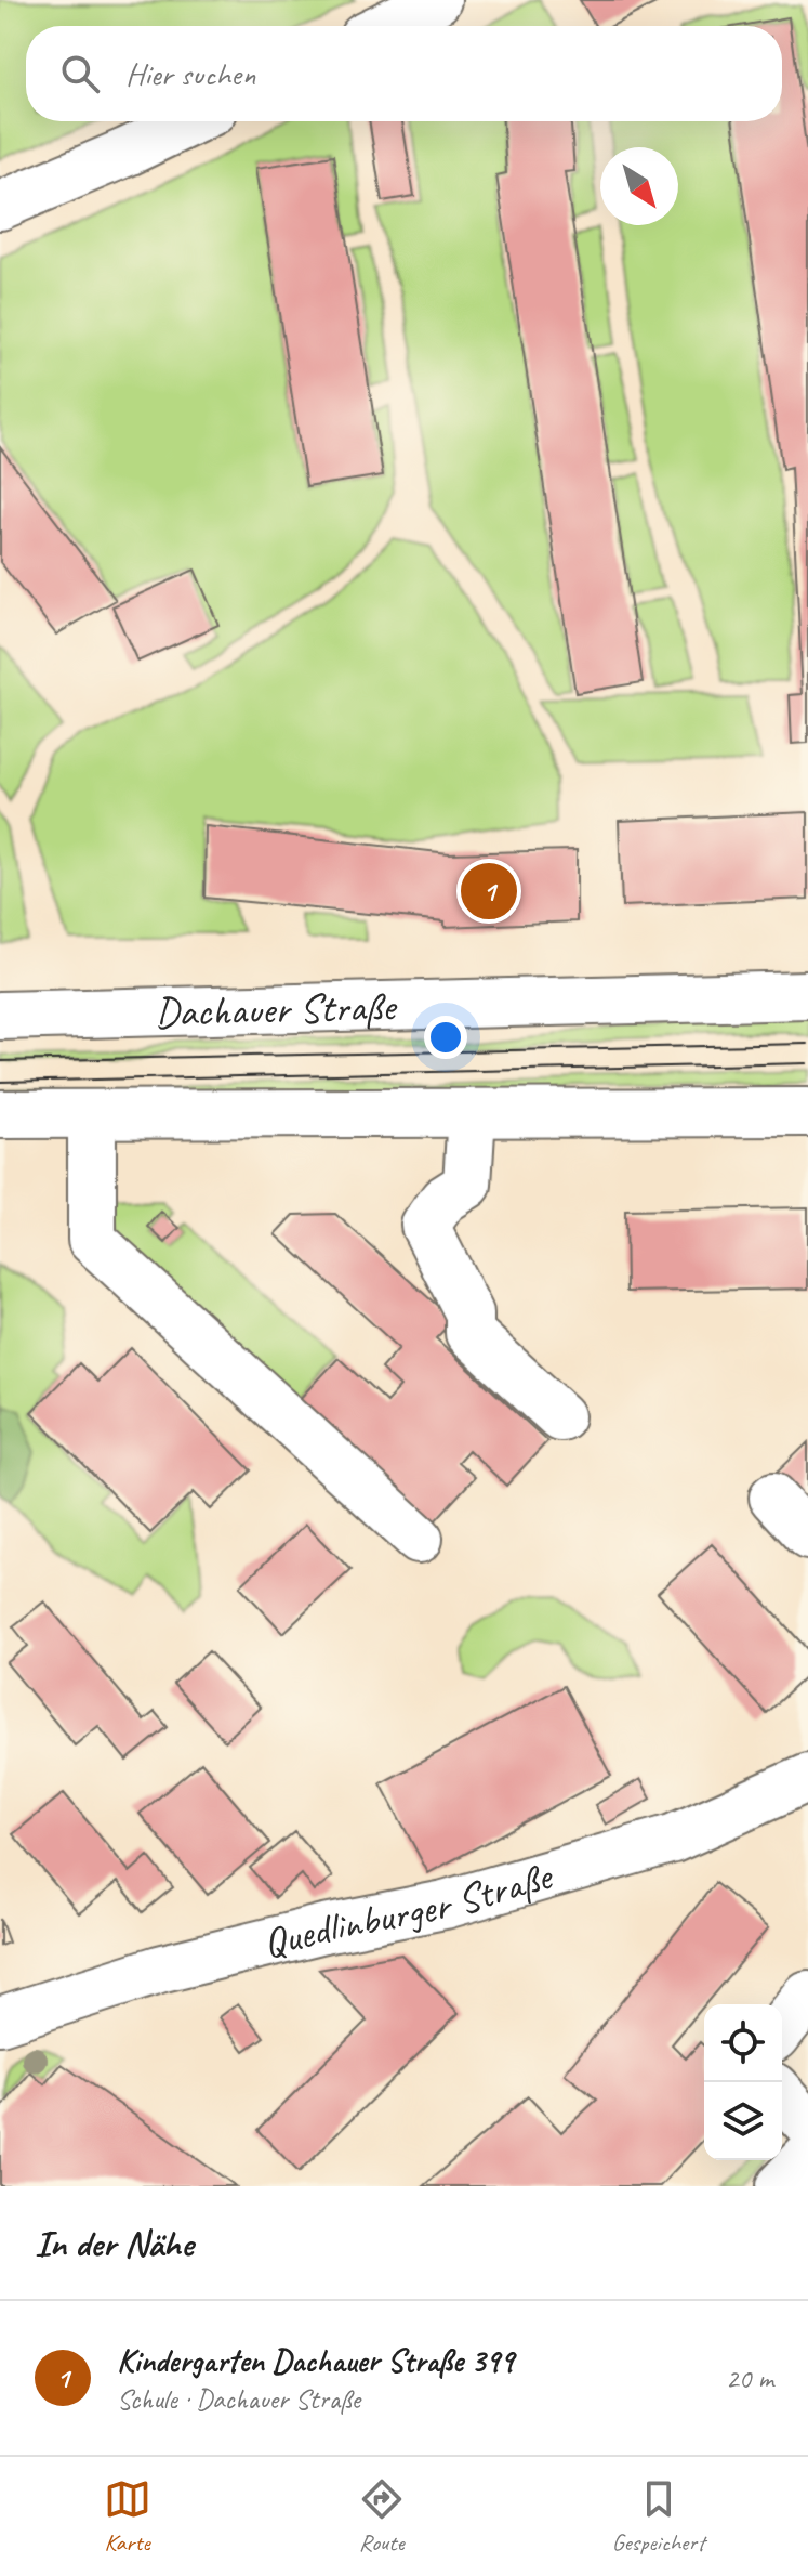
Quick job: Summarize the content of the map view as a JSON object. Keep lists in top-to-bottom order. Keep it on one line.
{"streets":{"main road":["Dachauer Straße","Quedlinburger Straße"]},"north":"bottom right","page":{"search":"Hier suchen","pins":"1","heading":"In der Nähe","list":[{"mark":"1","name":"Kindergarten Dachauer Straße 399","note":"Schule · Dachauer Straße","value":"20 m"}],"nav":["Karte","Route","Gespeichert"]}}
